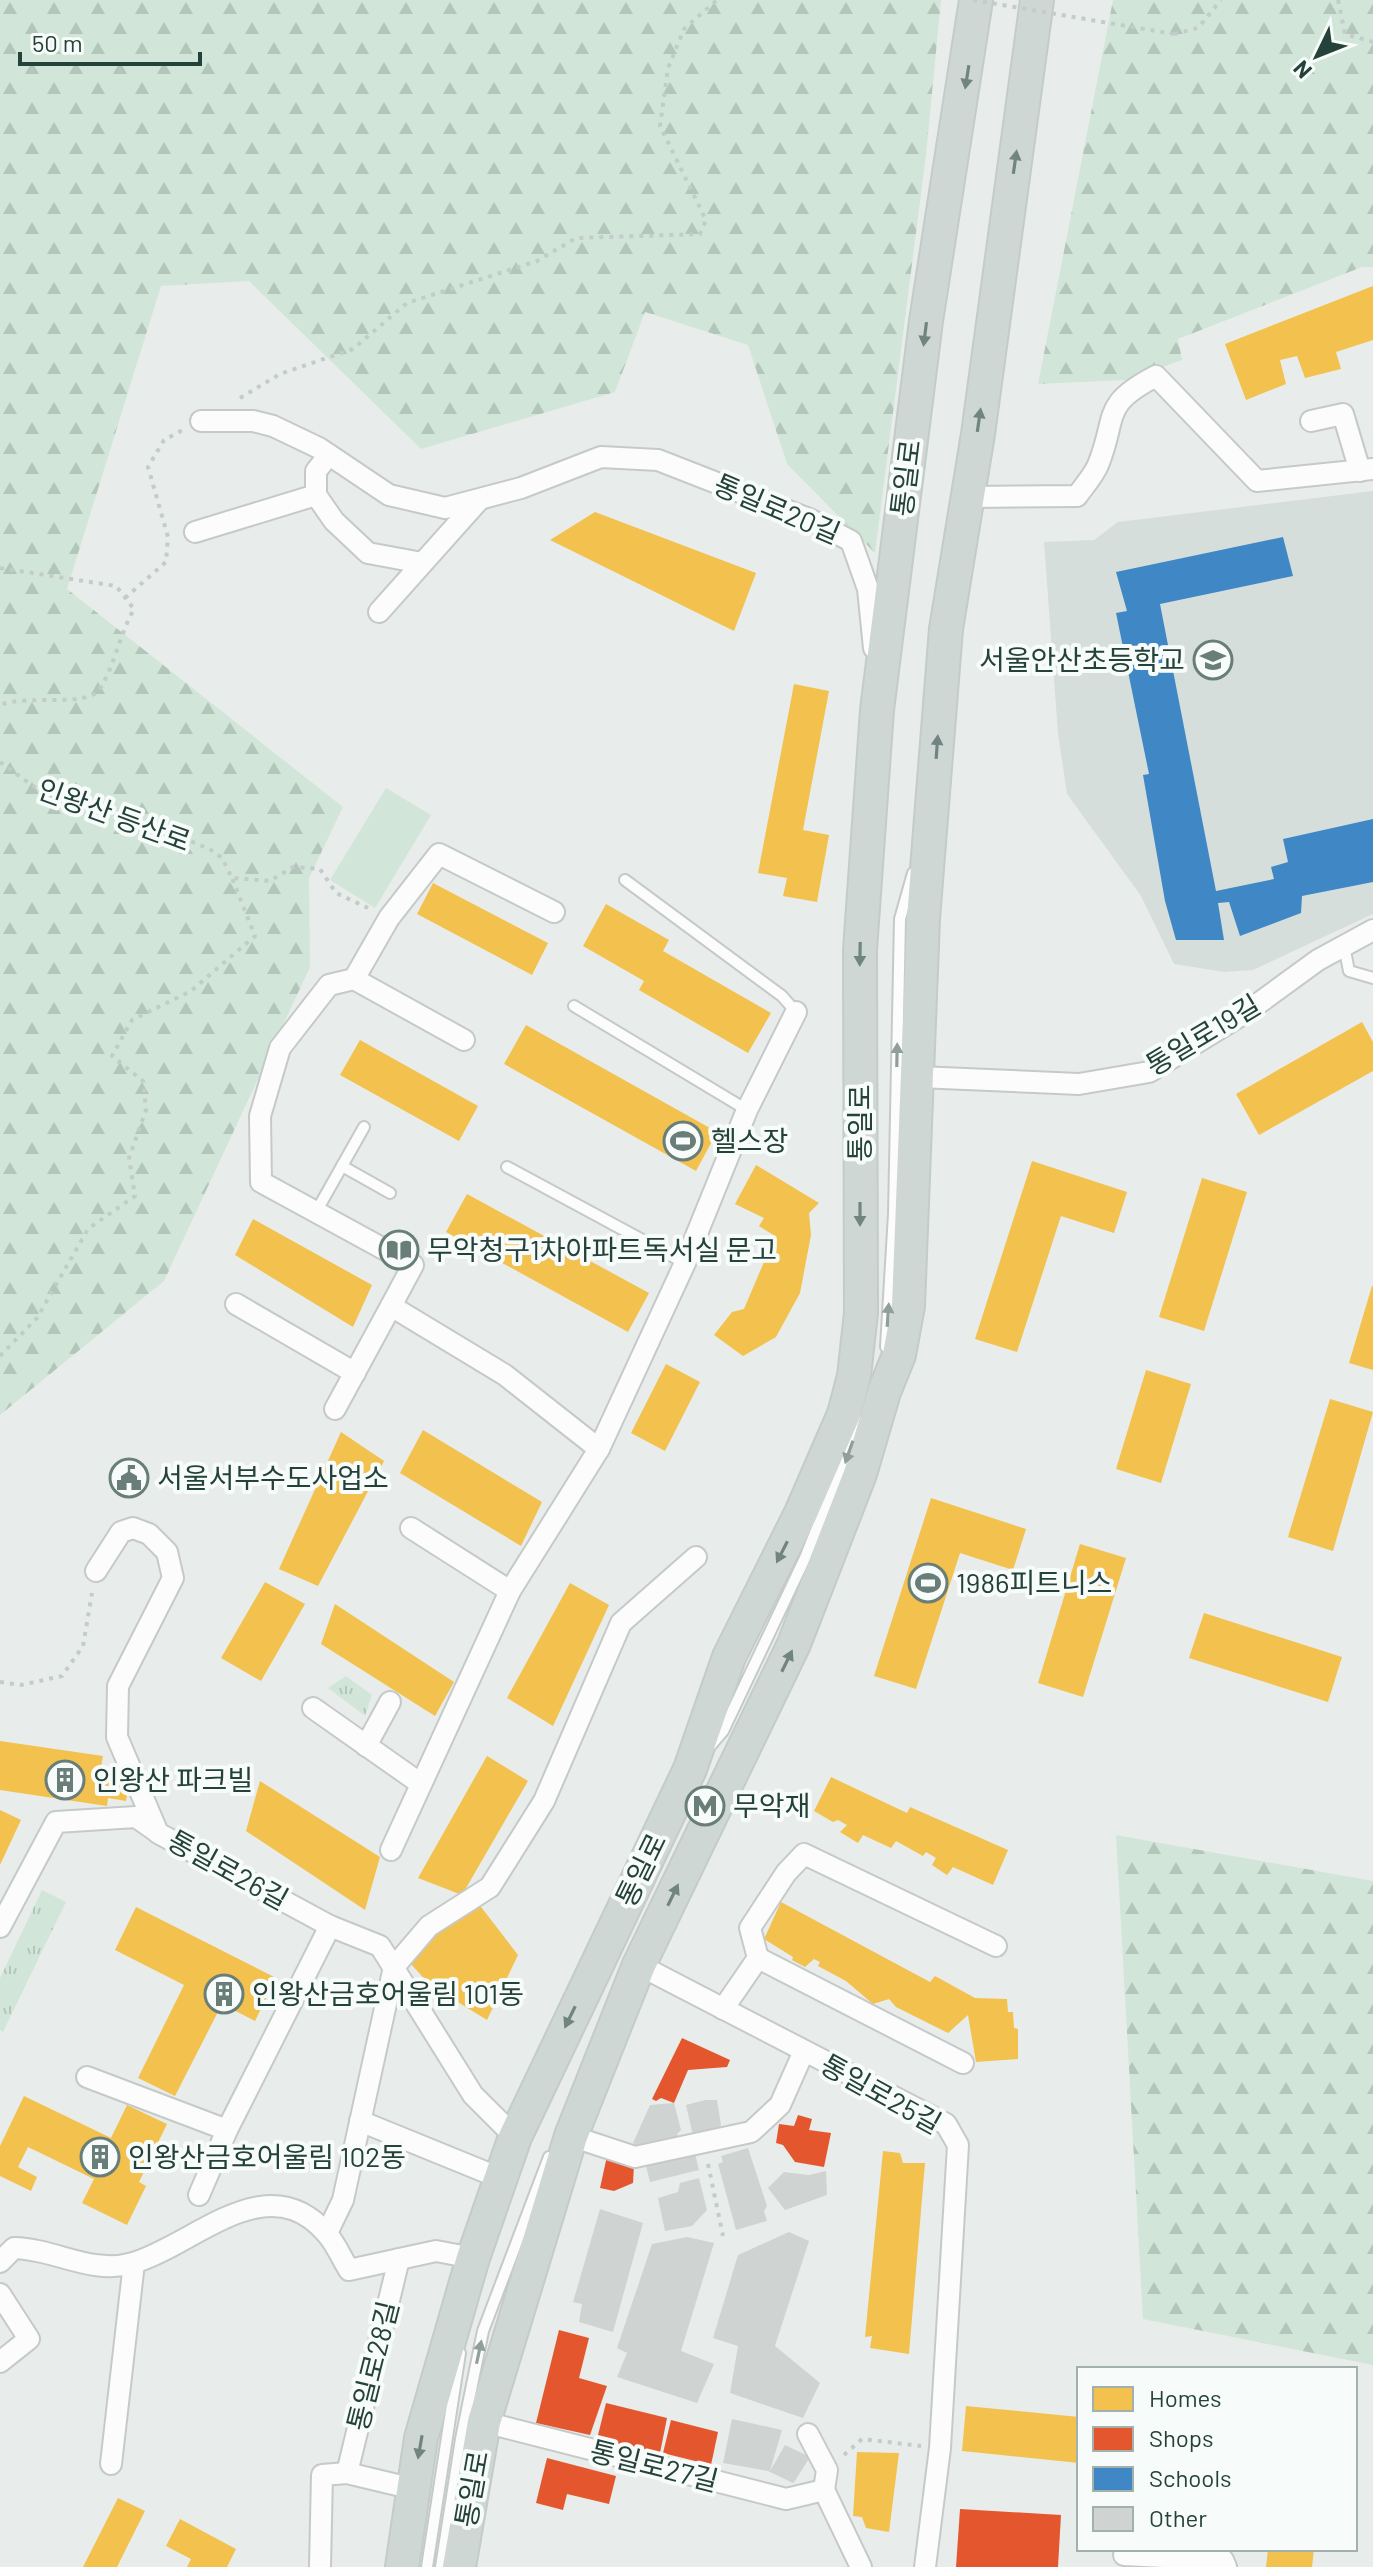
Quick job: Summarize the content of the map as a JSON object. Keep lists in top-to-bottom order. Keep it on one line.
{"streets":{"main road":["통일로"],"street":["통일로20길","통일로19길","통일로26길","통일로25길","통일로28길","통일로27길"],"path":["인왕산 등산로"]},"crossings":[["통일로","통일로20길"],["통일로","통일로19길"],["통일로","통일로26길"],["통일로","통일로25길"],["통일로","통일로28길"],["통일로","통일로27길"]],"places":{"school or university":["서울안산초등학교"],"sports":["헬스장","1986피트니스"],"library":["무악청구1차아파트독서실 문고"],"public building":["서울서부수도사업소"],"building":["인왕산 파크빌","인왕산금호어울림 101동","인왕산금호어울림 102동"],"metro station":["무악재"]},"legend":["Homes","Shops","Schools","Other"],"scale_bar":"50 m","north":"bottom left"}
